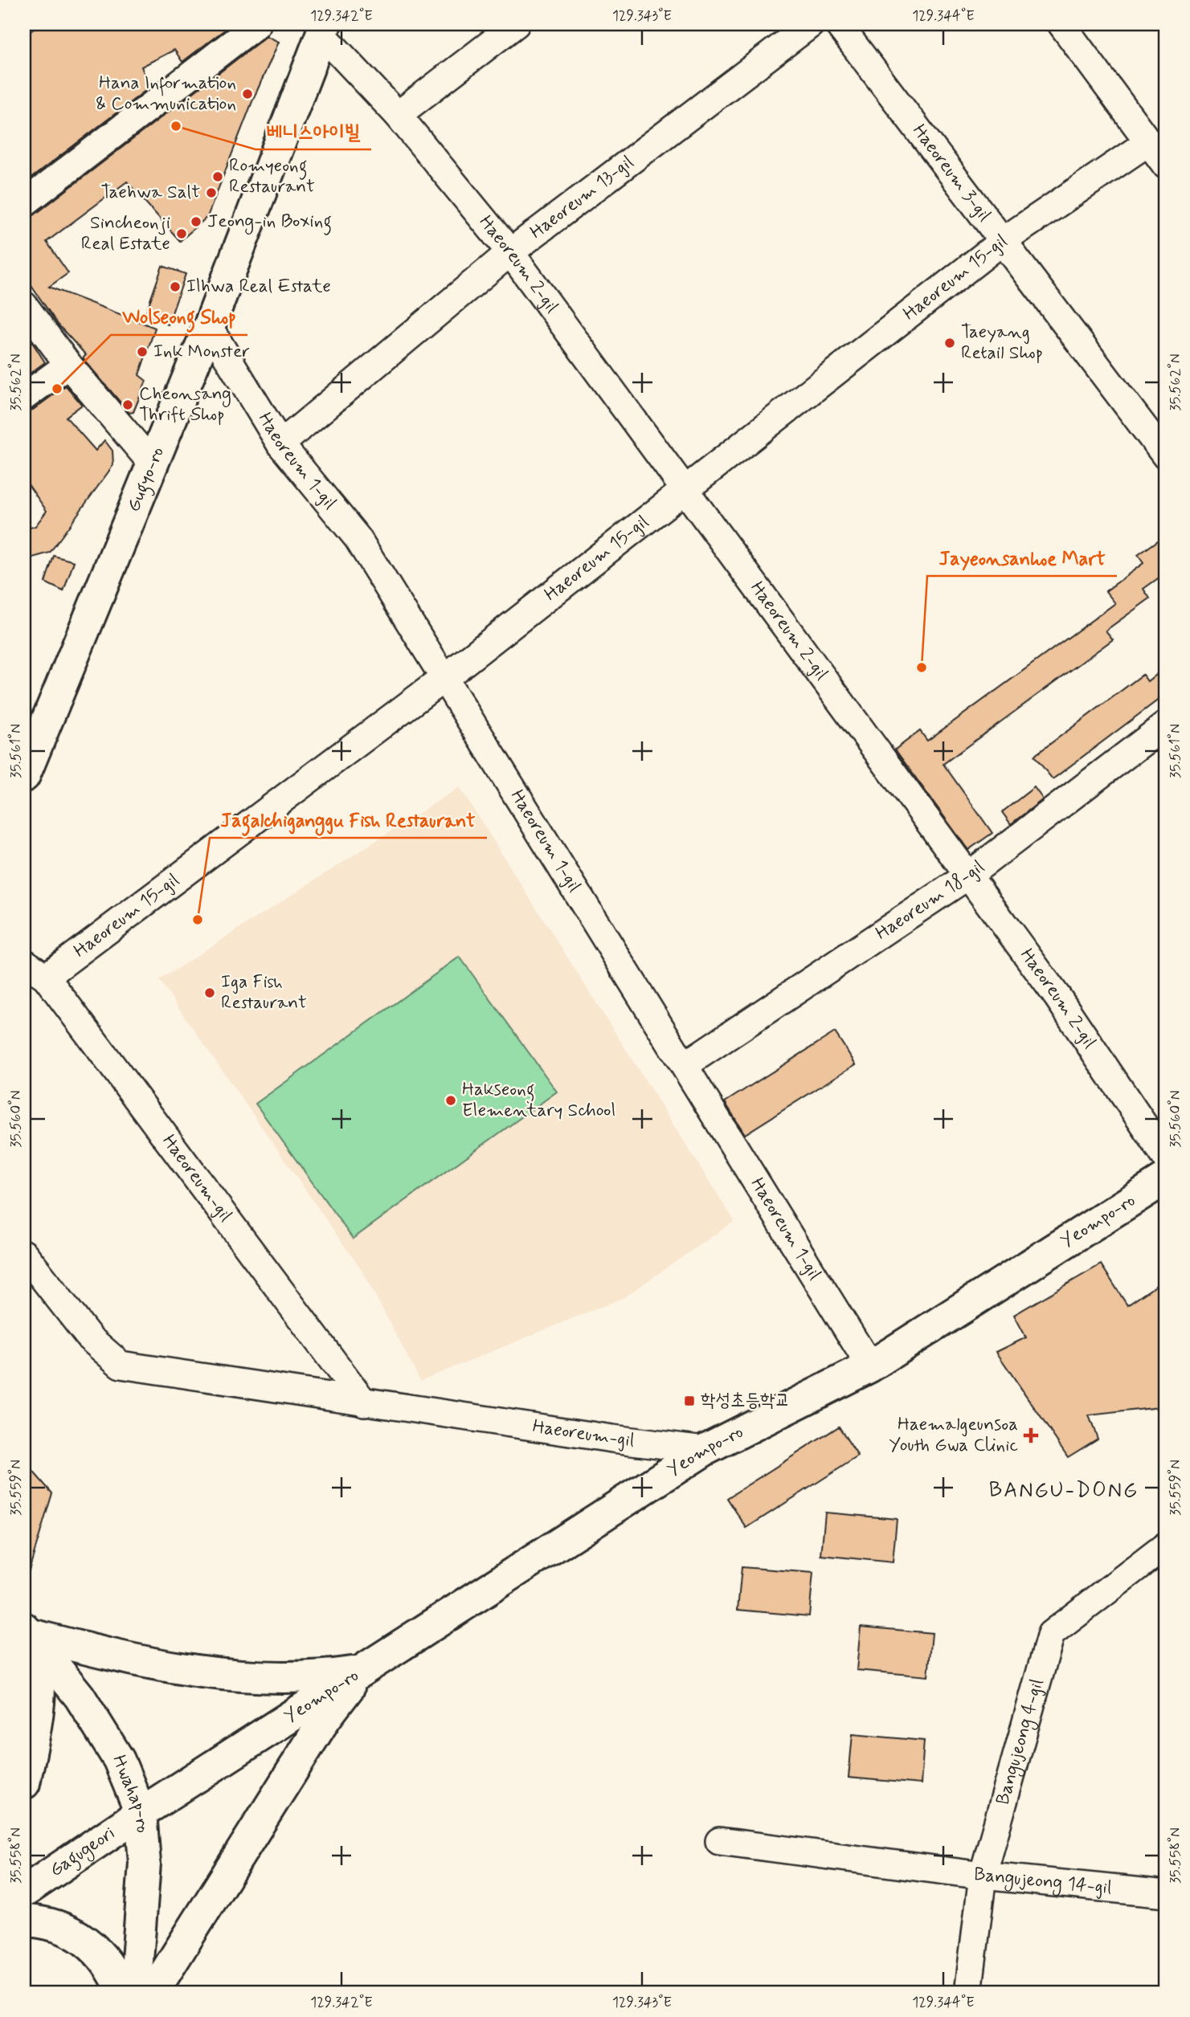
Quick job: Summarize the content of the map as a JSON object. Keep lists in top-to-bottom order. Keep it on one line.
{"streets":{"main road":["Gugyo-ro","Yeompo-ro","Hwahap-ro","Gagugeori"],"street":["Haeoreum 3-gil","Haeoreum 13-gil","Haeoreum 2-gil","Haeoreum 15-gil","Haeoreum 1-gil","Haeoreum 18-gil","Haeoreum-gil","Bangujeong 4-gil","Bangujeong 14-gil"]},"crossings":[["Haeoreum 3-gil","Haeoreum 15-gil"],["Haeoreum 13-gil","Haeoreum 2-gil"],["Haeoreum 13-gil","Haeoreum 1-gil"],["Haeoreum 2-gil","Haeoreum 15-gil"],["Haeoreum 2-gil","Gugyo-ro"],["Haeoreum 2-gil","Haeoreum 18-gil"],["Haeoreum 15-gil","Haeoreum 1-gil"],["Haeoreum 15-gil","Haeoreum-gil"],["Haeoreum 1-gil","Gugyo-ro"],["Haeoreum 1-gil","Haeoreum 18-gil"],["Haeoreum 1-gil","Yeompo-ro"],["Haeoreum-gil","Yeompo-ro"],["Yeompo-ro","Hwahap-ro"],["Yeompo-ro","Gagugeori"],["Bangujeong 4-gil","Bangujeong 14-gil"],["Hwahap-ro","Gagugeori"]],"districts":["BANGU-DONG"],"places":{"other":["Hana Information & Communication","베니스아이빌","Romyeong Restaurant","Taehwa Salt","Jeong-in Boxing","Sincheonji Real Estate","Ilhwa Real Estate","Taeyang Retail Shop","Ink Monster","Wolseong Shop","Cheonsang Thrift Shop","Jayeonsanhoe Mart","Jagalchiganggu Fish Restaurant","Iga Fish Restaurant","Hakseong Elementary School"],"transit":["학성초등학교"],"health":["Haemalgeunsoa Youth Gwa Clinic"]},"coordinates":["129.342°E","129.343°E","129.344°E","35.562°N","35.561°N","35.560°N","35.559°N","35.558°N"]}
